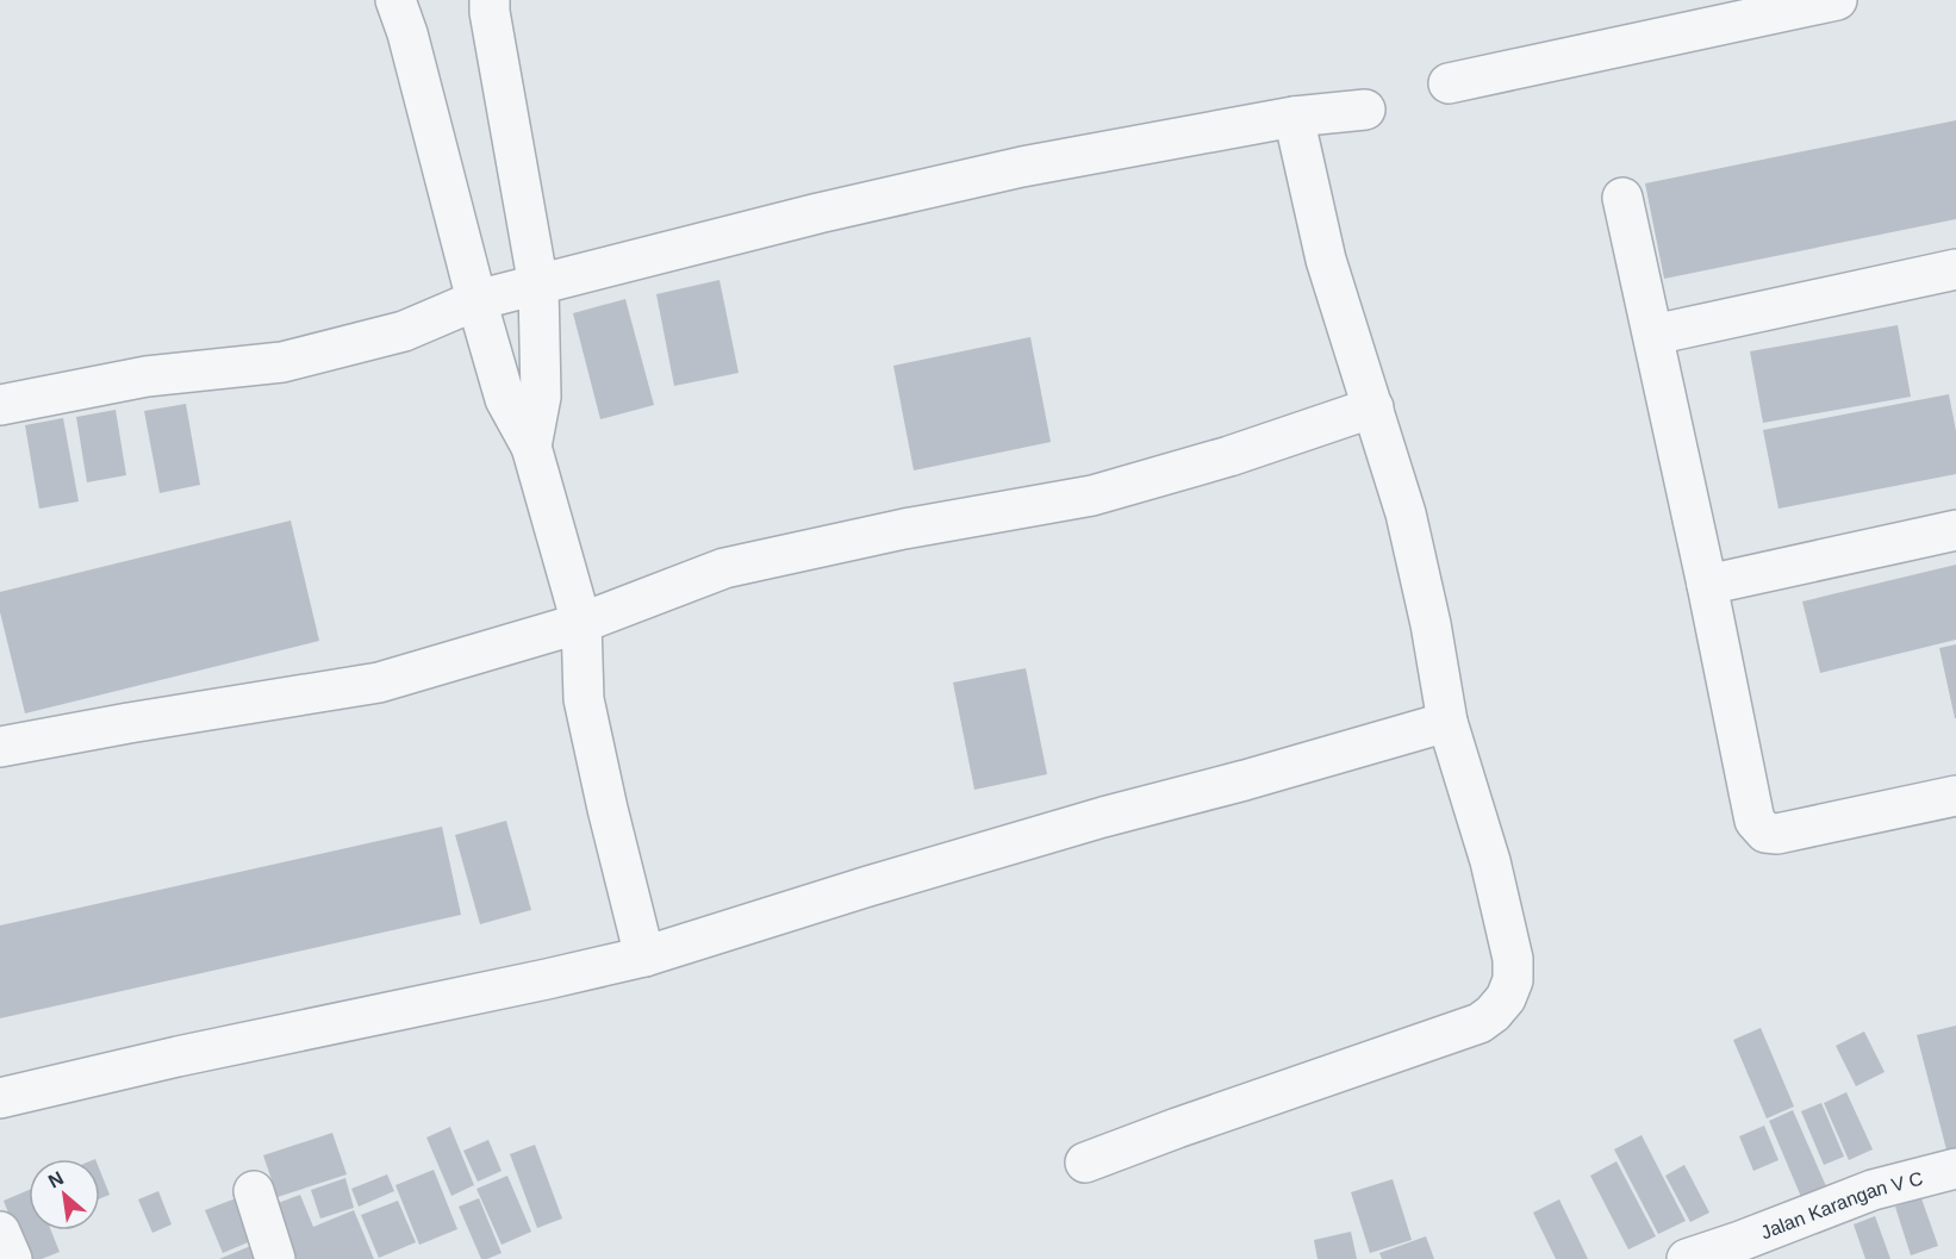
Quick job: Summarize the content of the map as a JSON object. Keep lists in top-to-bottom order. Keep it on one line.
{"streets":{"street":["Jalan Karangan V C"]},"north":"top left"}
